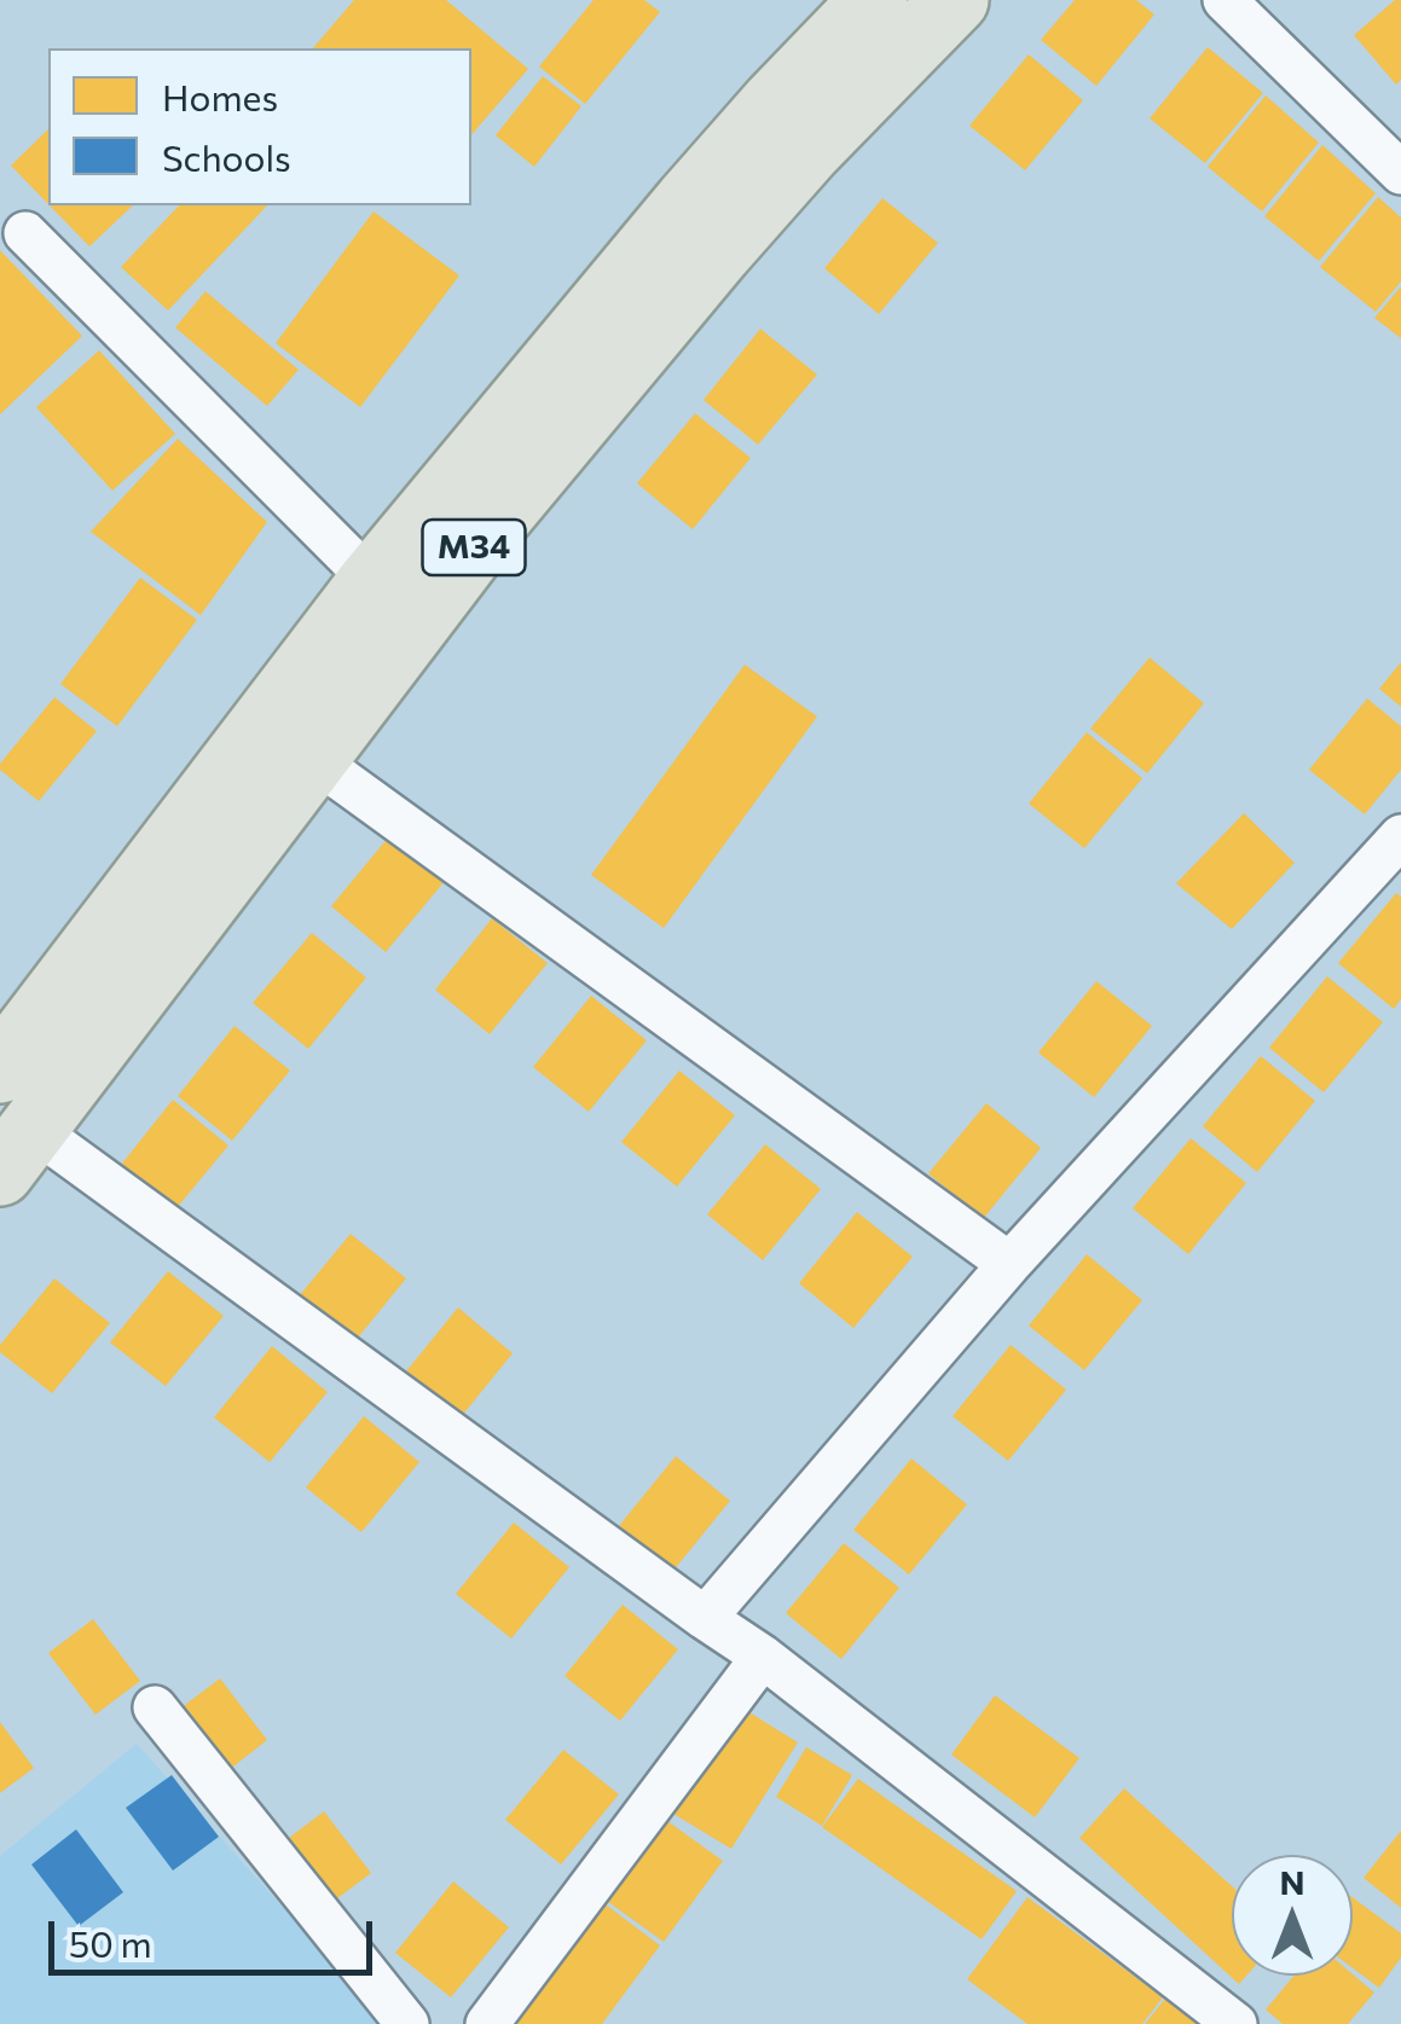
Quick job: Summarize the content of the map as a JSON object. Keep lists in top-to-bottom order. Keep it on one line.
{"streets":{"main road":["M34"]},"legend":["Homes","Schools"],"scale_bar":"50 m","north":"top"}
